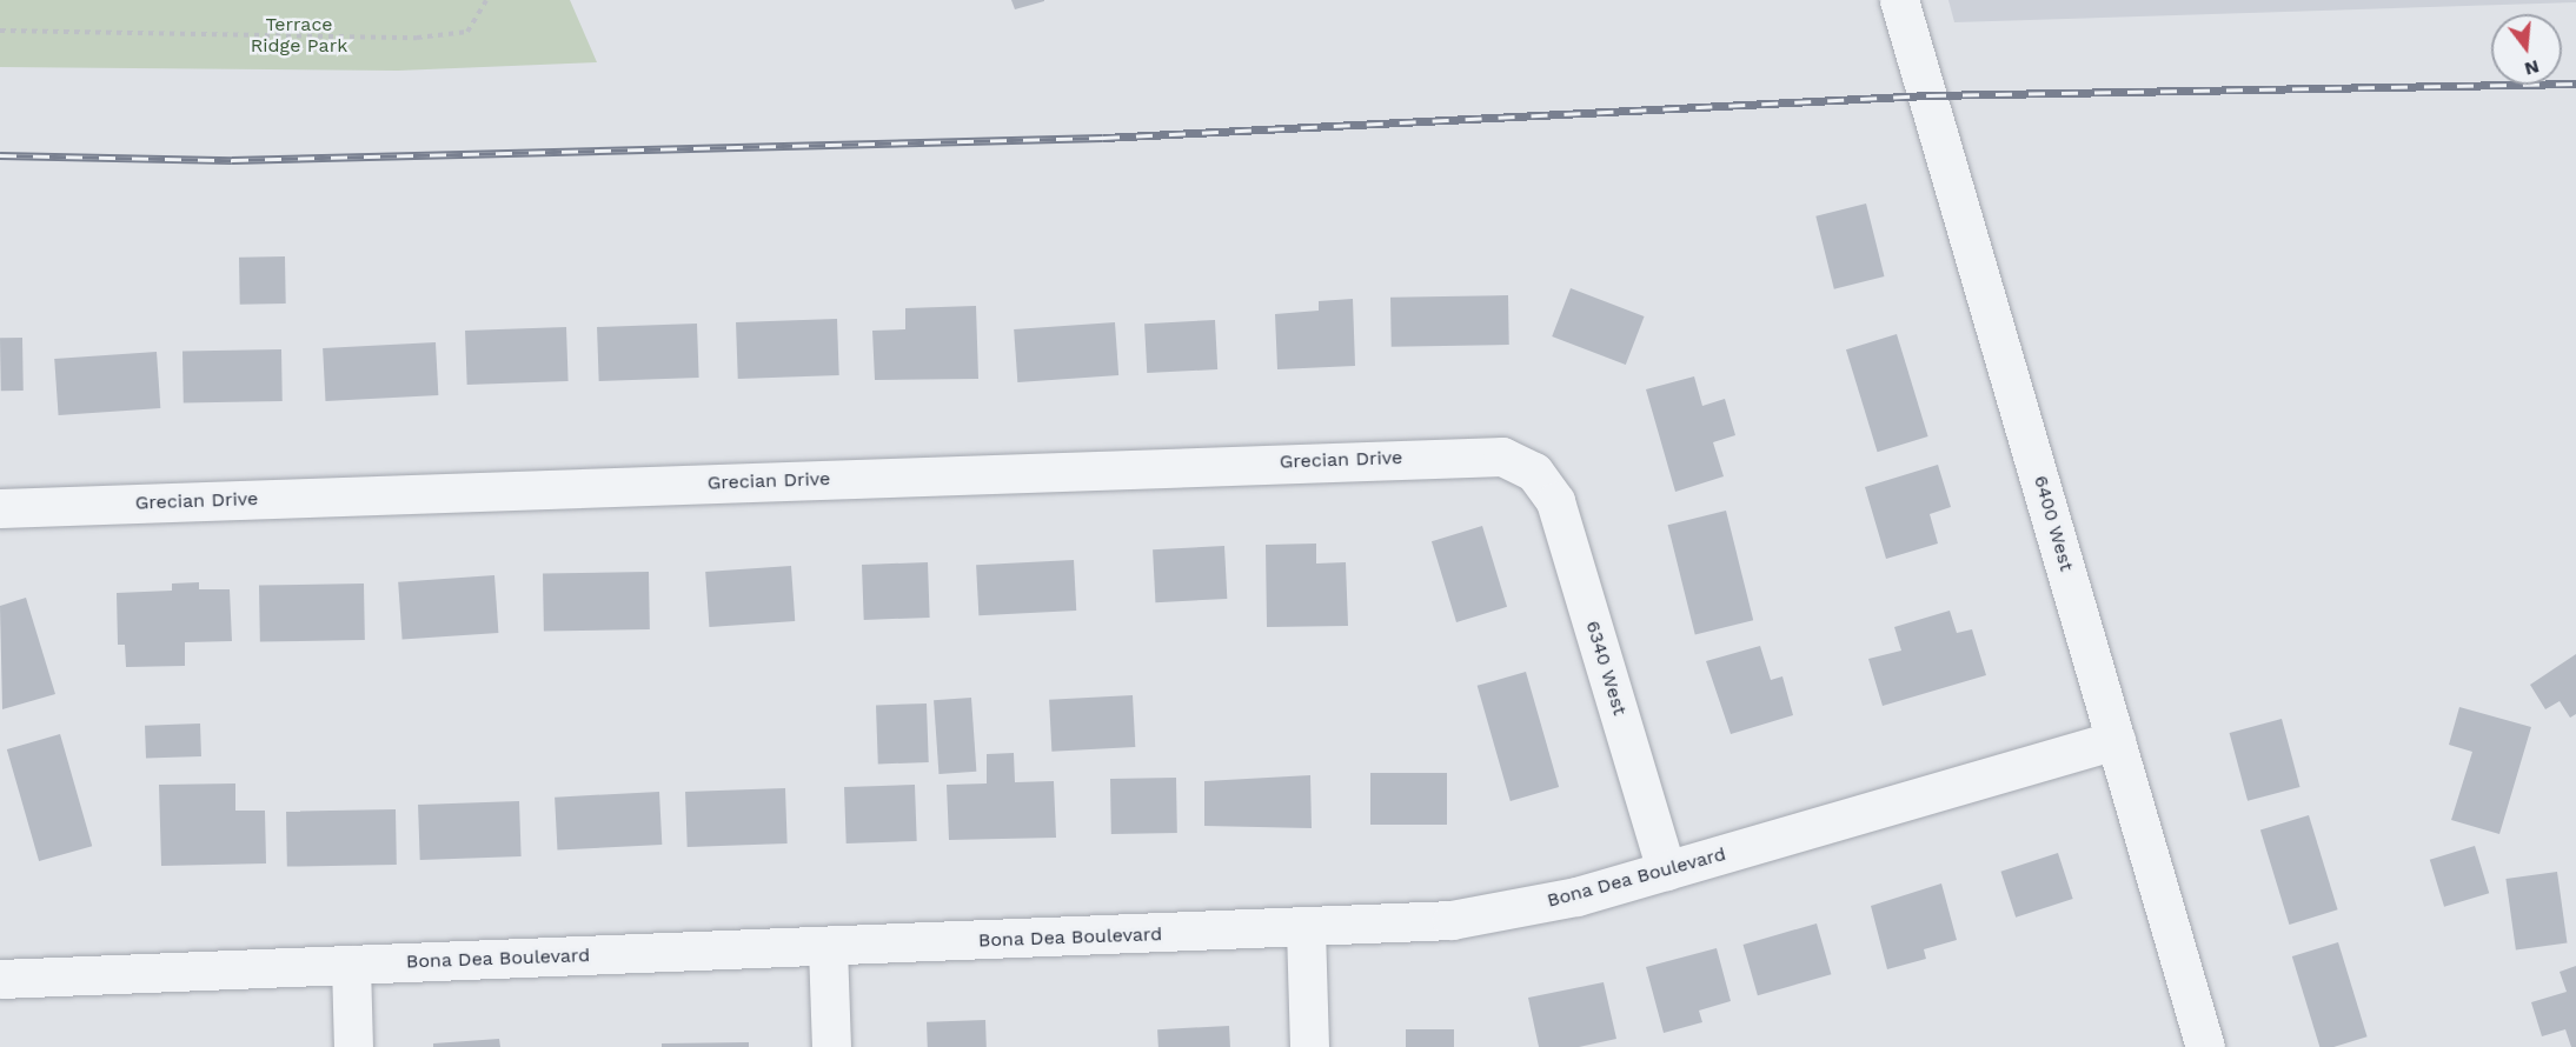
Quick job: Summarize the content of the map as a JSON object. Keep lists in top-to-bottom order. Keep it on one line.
{"streets":{"street":["Grecian Drive","6400 West","6340 West","Bona Dea Boulevard"]},"crossings":[["Grecian Drive","6340 West"],["6400 West","Bona Dea Boulevard"],["6340 West","Bona Dea Boulevard"]],"parks":["Terrace Ridge Park"],"north":"bottom"}
